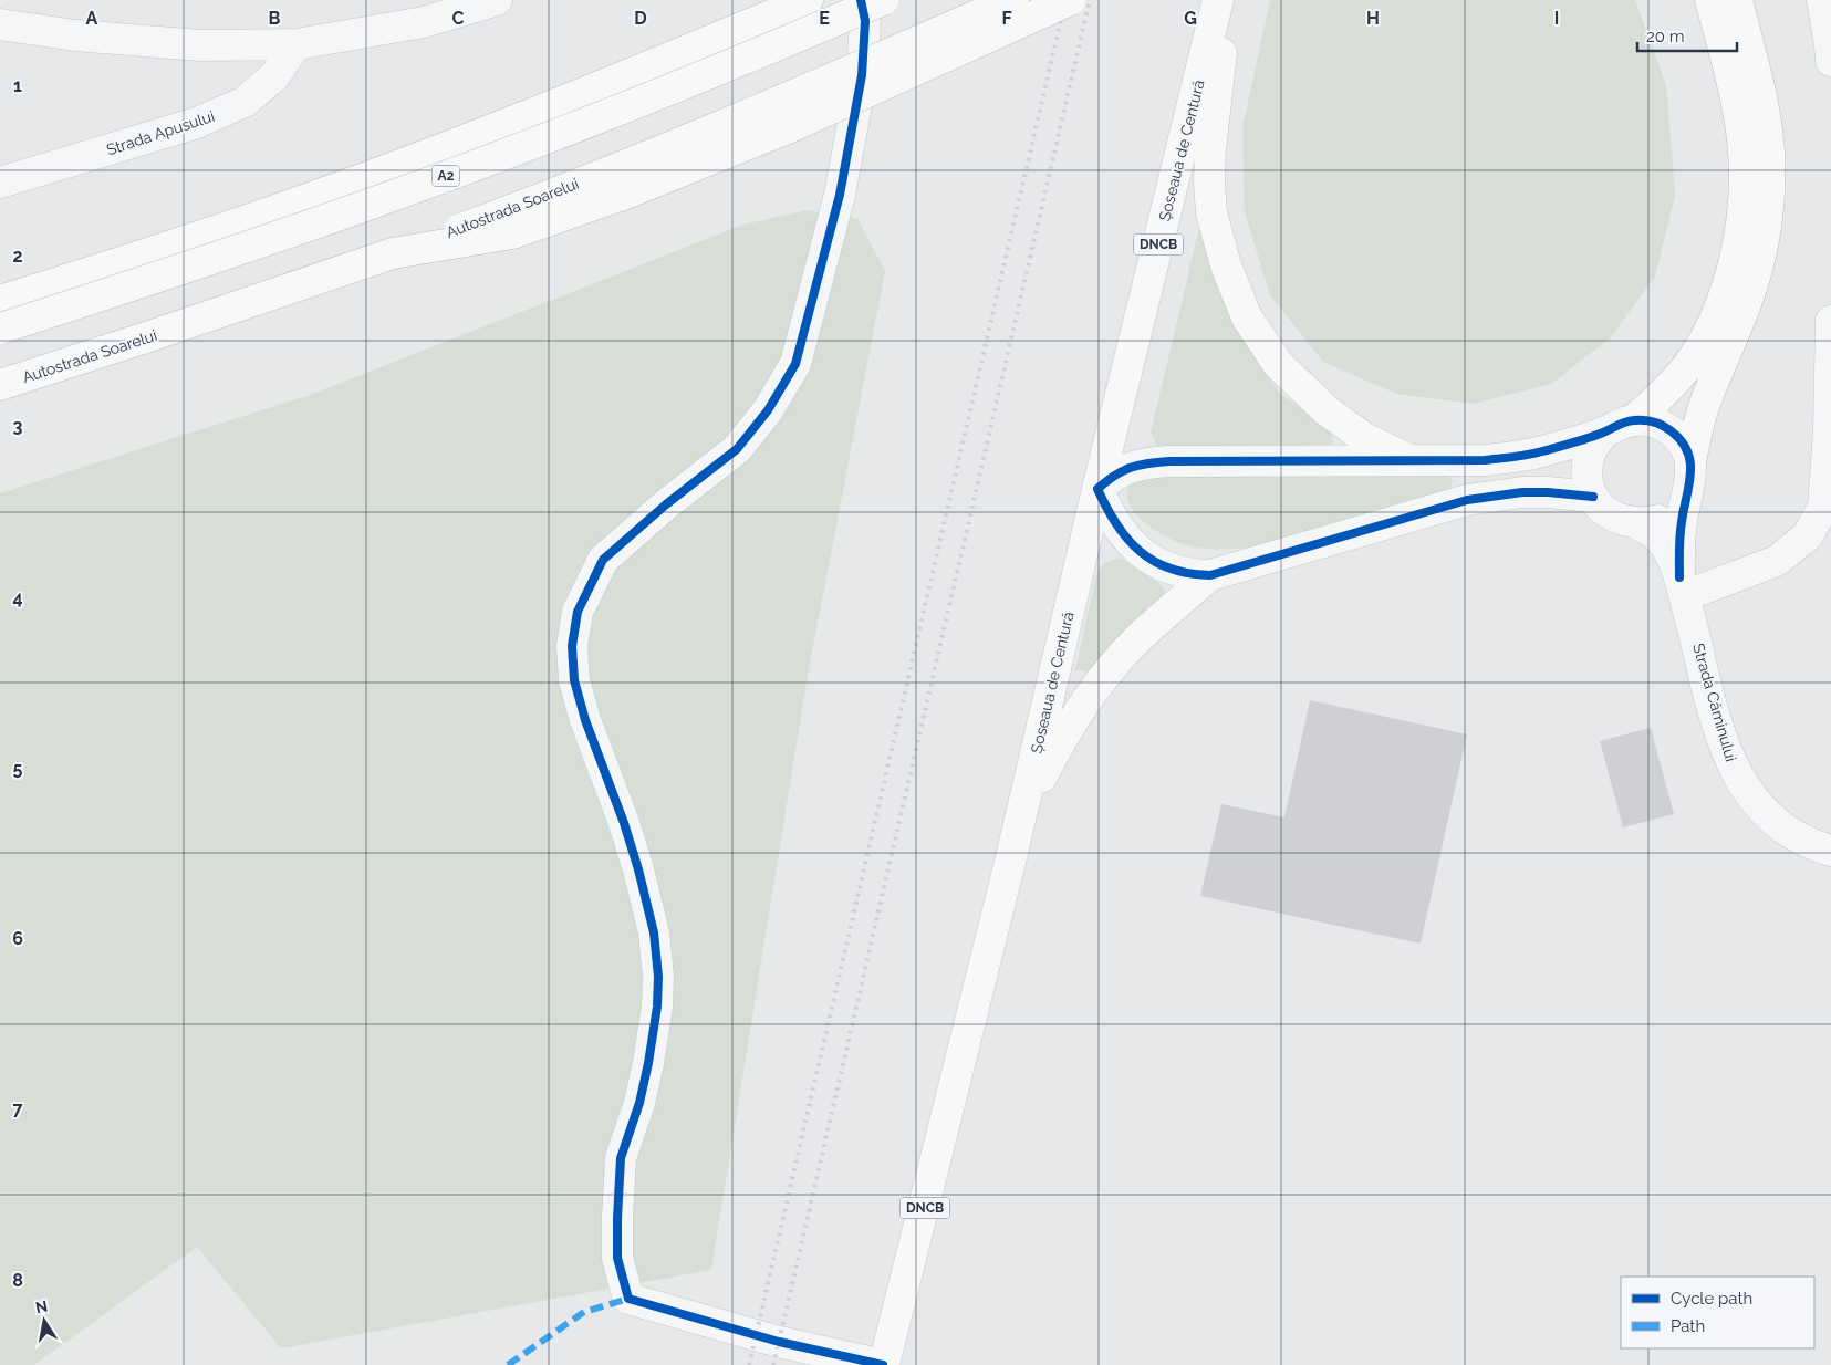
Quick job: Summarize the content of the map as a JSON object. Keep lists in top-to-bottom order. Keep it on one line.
{"streets":{"main road":["Șoseaua de Centură","A2","Autostrada Soarelui","DNCB"],"street":["Strada Apusului","Strada Căminului"]},"legend":["Cycle path","Path"],"scale_bar":"20 m","north":"top","grid":{"columns":["A","B","C","D","E","F","G","H","I"],"rows":["1","2","3","4","5","6","7","8"]}}
